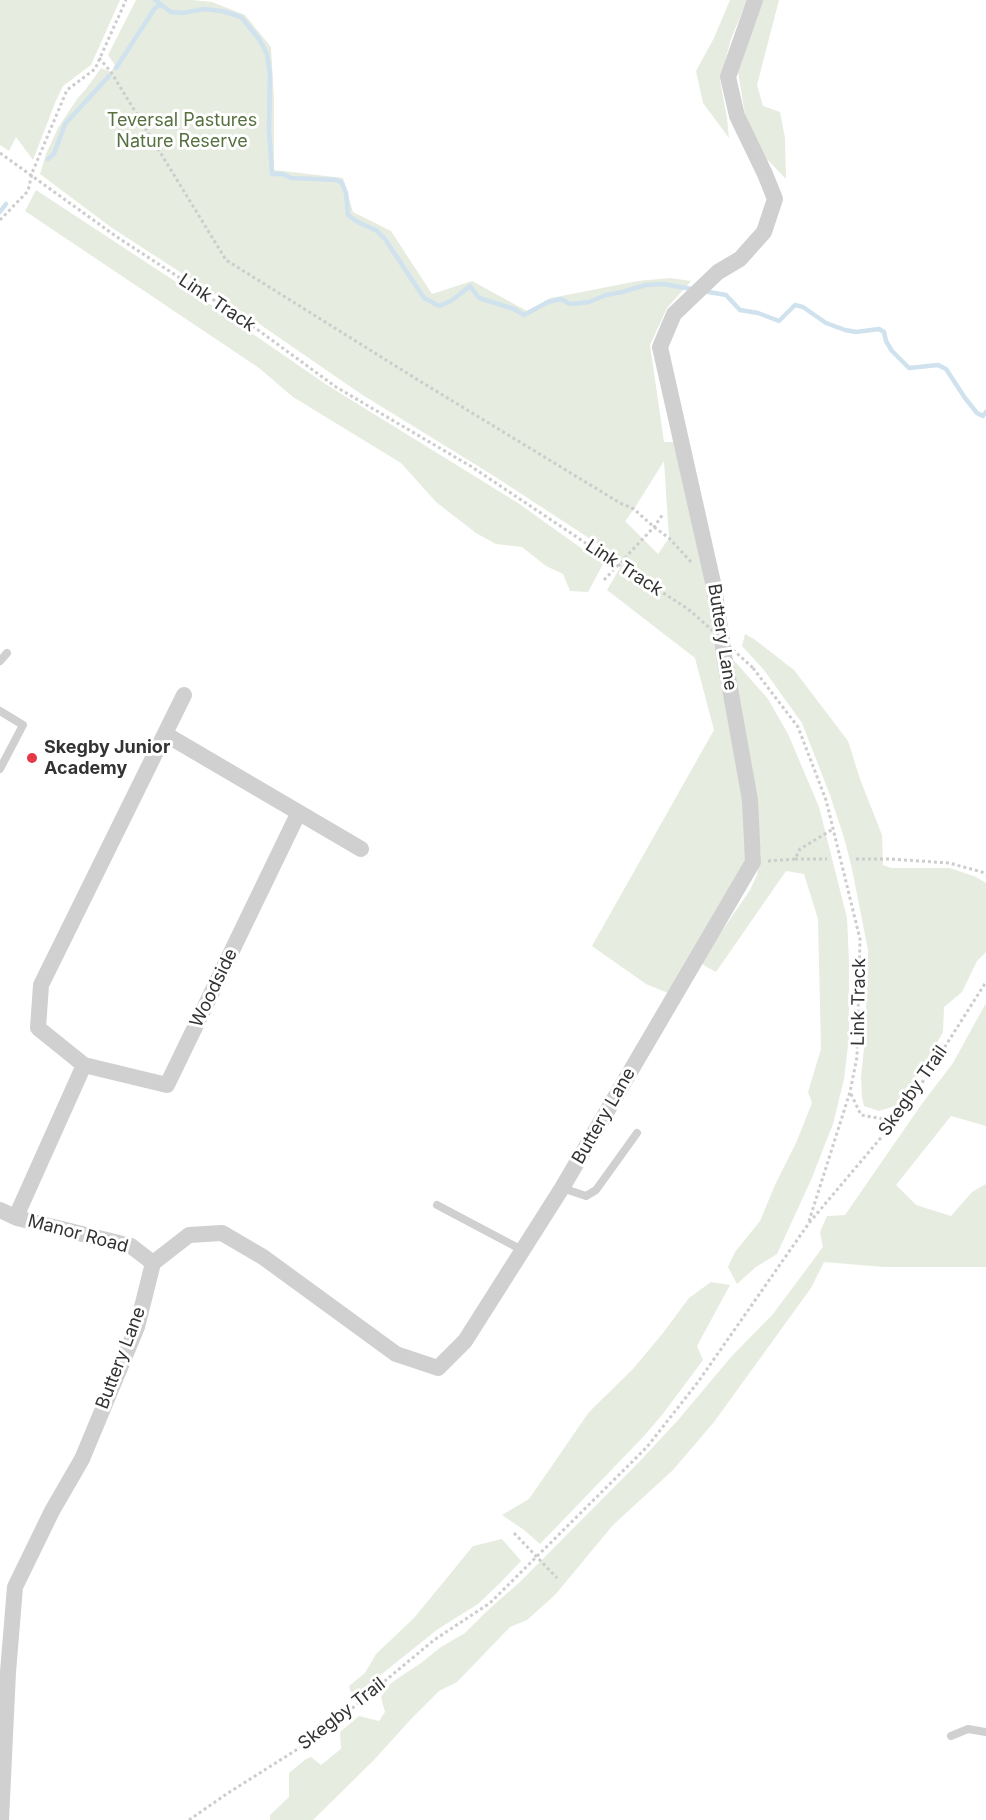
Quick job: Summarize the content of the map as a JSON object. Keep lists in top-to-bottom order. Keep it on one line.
{"streets":{"street":["Buttery Lane","Woodside","Manor Road"],"path":["Link Track","Skegby Trail"]},"crossings":[["Link Track","Skegby Trail"],["Buttery Lane","Manor Road"]],"parks":["Teversal Pastures Nature Reserve"],"places":["Skegby Junior Academy"]}
